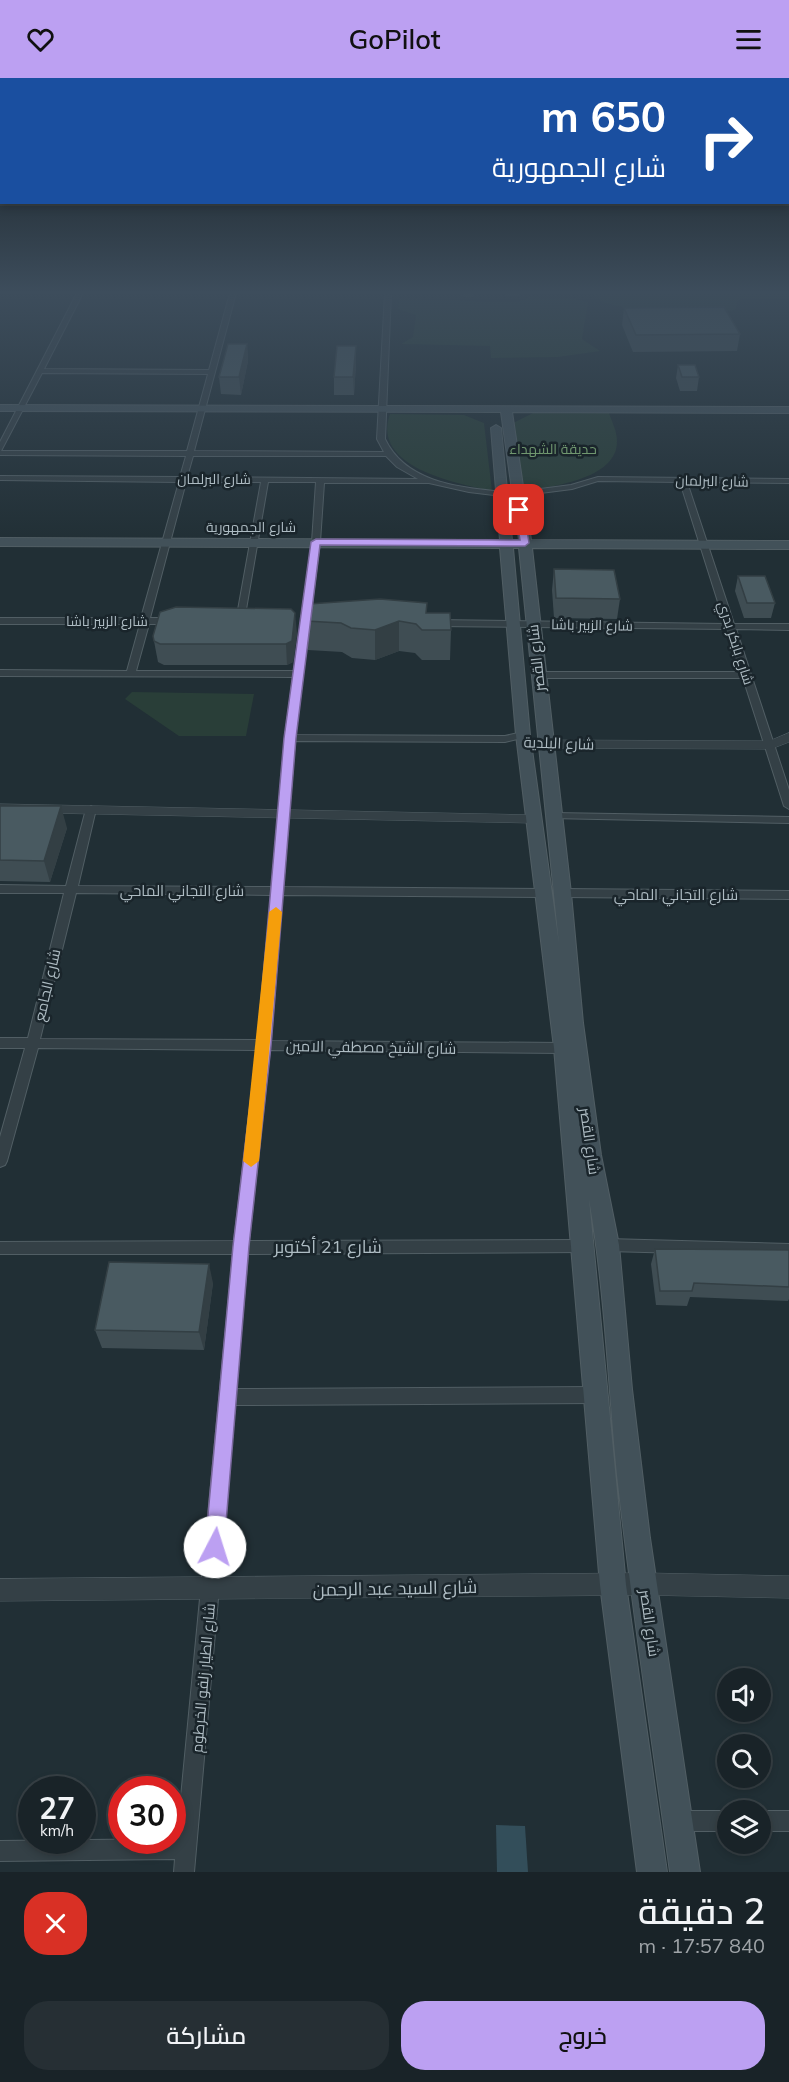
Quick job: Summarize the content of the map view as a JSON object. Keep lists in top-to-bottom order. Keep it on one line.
{"streets":{"main road":["شارع الجمهورية","شارع القصر"],"street":["شارع البرلمان","شارع الزبير باشا","شارع بابكر بدري","شارع البلدية","شارع التجاني الماحي","شارع الجامع","شارع الشيخ مصطفي الامين","شارع 21 أكتوبر","شارع السيد عبد الرحمن","شارع الطيار زلفو الخرطوم"]},"crossings":[["شارع البرلمان","شارع بابكر بدري"],["شارع البرلمان","شارع القصر"],["شارع البرلمان","شارع الطيار زلفو الخرطوم"],["شارع الجمهورية","شارع بابكر بدري"],["شارع الجمهورية","شارع القصر"],["شارع الجمهورية","شارع الطيار زلفو الخرطوم"],["شارع الزبير باشا","شارع بابكر بدري"],["شارع الزبير باشا","شارع القصر"],["شارع بابكر بدري","شارع البلدية"],["شارع القصر","شارع البلدية"],["شارع القصر","شارع التجاني الماحي"],["شارع القصر","شارع الشيخ مصطفي الامين"],["شارع القصر","شارع 21 أكتوبر"],["شارع القصر","شارع السيد عبد الرحمن"],["شارع البلدية","شارع الطيار زلفو الخرطوم"],["شارع التجاني الماحي","شارع الجامع"],["شارع التجاني الماحي","شارع الطيار زلفو الخرطوم"],["شارع الجامع","شارع الشيخ مصطفي الامين"],["شارع الشيخ مصطفي الامين","شارع الطيار زلفو الخرطوم"],["شارع 21 أكتوبر","شارع الطيار زلفو الخرطوم"],["شارع السيد عبد الرحمن","شارع الطيار زلفو الخرطوم"]],"parks":["حديقة الشهداء"],"page":{"header":"GoPilot","turn":["650 m","شارع الجمهورية"],"speed":"27 km/h","limit":"30","heading":["2 دقيقة","840 m · 17:57"],"buttons":["خروج","مشاركة"]}}
